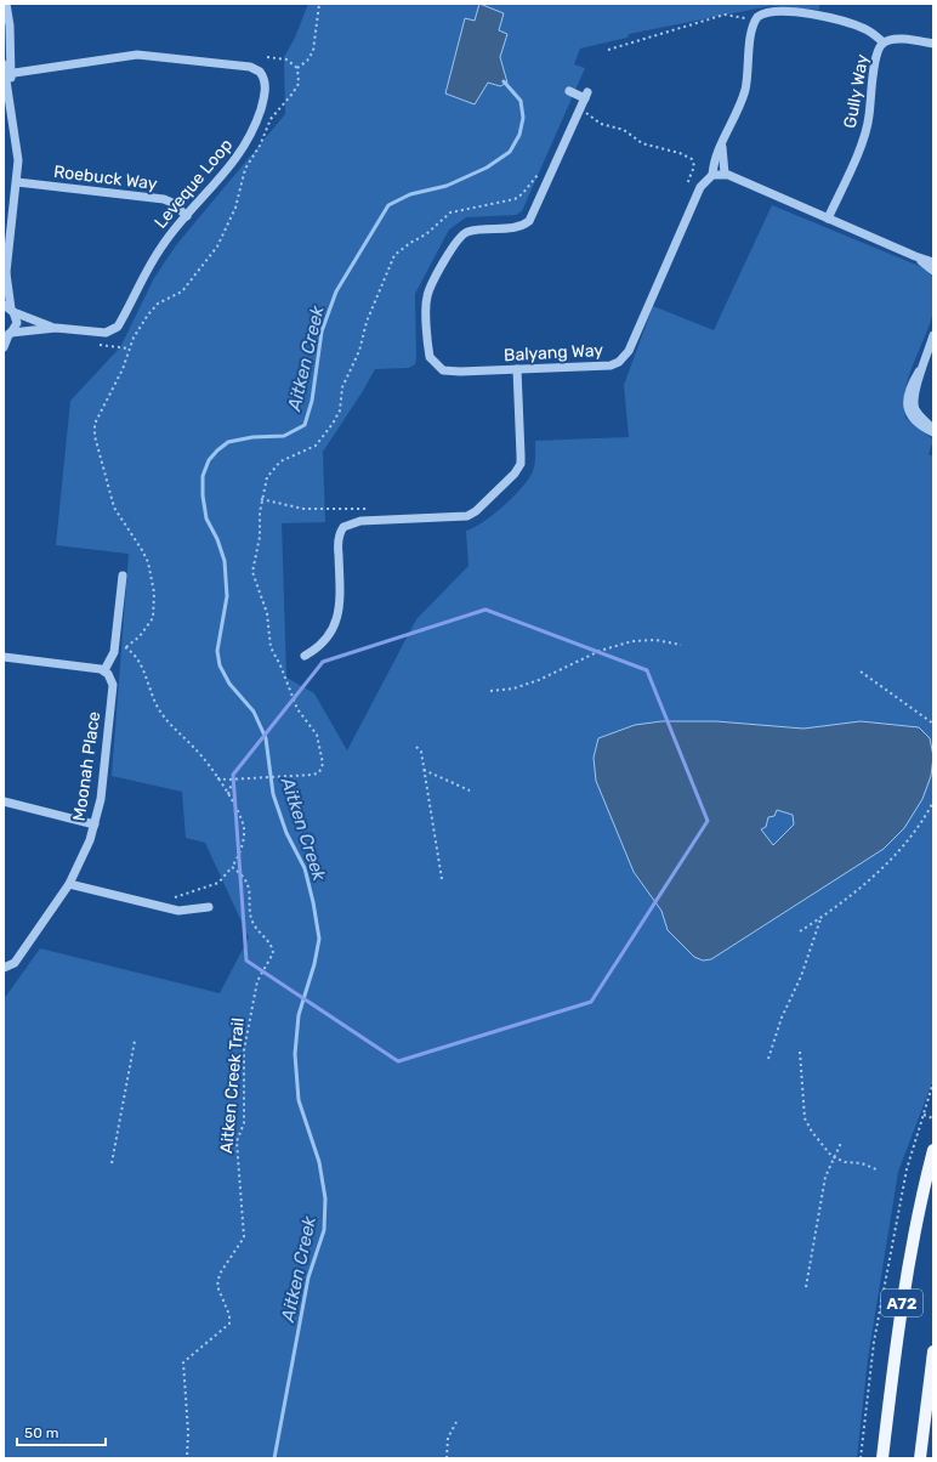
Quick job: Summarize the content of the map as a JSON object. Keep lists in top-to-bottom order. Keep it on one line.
{"streets":{"main road":["A72"],"street":["Gully Way","Roebuck Way","Leveque Loop","Balyang Way","Moonah Place"],"path":["Aitken Creek Trail"]},"crossings":[["Roebuck Way","Leveque Loop"]],"water":["Aitken Creek"],"scale_bar":"50 m"}
